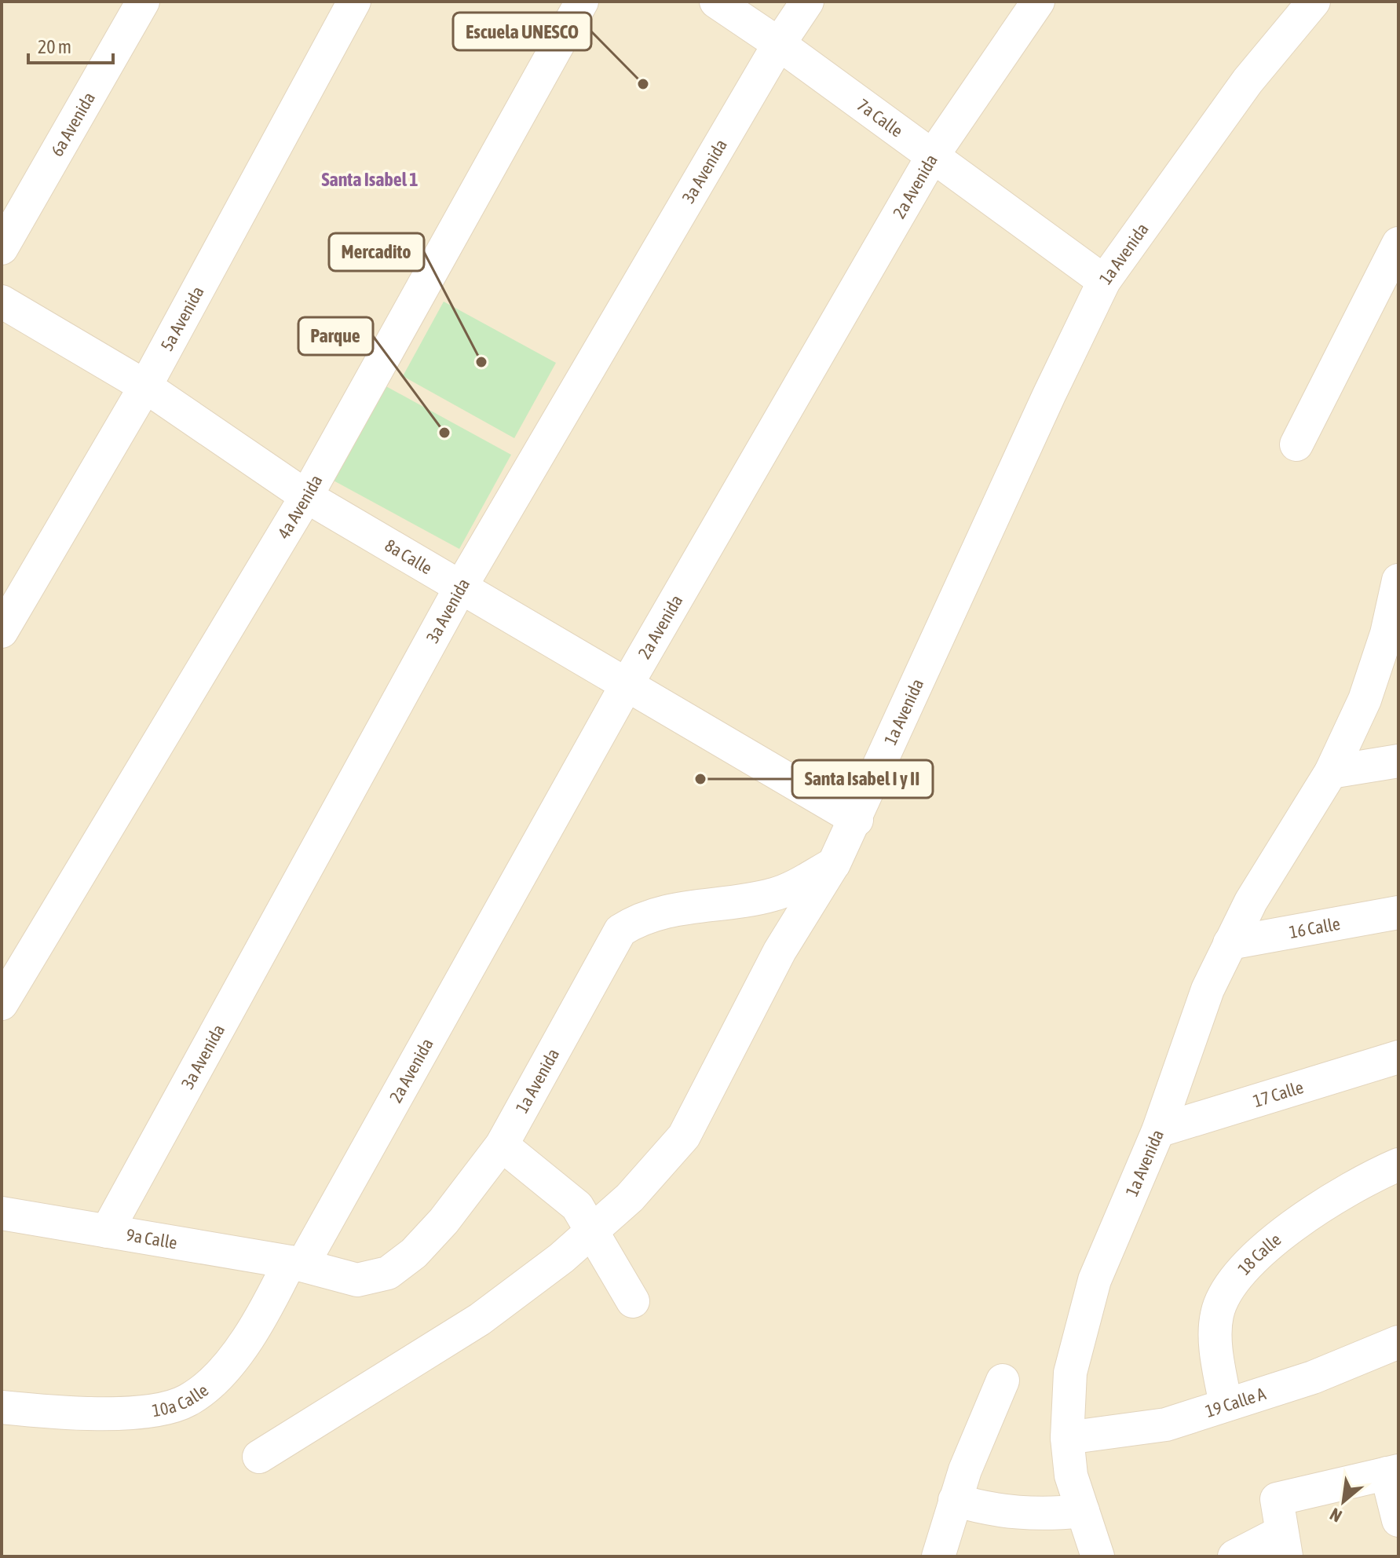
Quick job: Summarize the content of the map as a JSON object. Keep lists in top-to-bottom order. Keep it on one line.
{"streets":{"street":["7a Calle","6a Avenida","3a Avenida","2a Avenida","1a Avenida","5a Avenida","4a Avenida","8a Calle","16 Calle","17 Calle","9a Calle","18 Calle","10a Calle","19 Calle A"]},"crossings":[["7a Calle","3a Avenida"],["7a Calle","2a Avenida"],["7a Calle","1a Avenida"],["3a Avenida","8a Calle"],["3a Avenida","9a Calle"],["2a Avenida","1a Avenida"],["2a Avenida","8a Calle"],["2a Avenida","9a Calle"],["2a Avenida","10a Calle"],["1a Avenida","8a Calle"],["1a Avenida","16 Calle"],["1a Avenida","17 Calle"],["1a Avenida","9a Calle"],["1a Avenida","10a Calle"],["1a Avenida","19 Calle A"],["5a Avenida","8a Calle"],["4a Avenida","8a Calle"],["9a Calle","10a Calle"],["18 Calle","19 Calle A"]],"districts":["Santa Isabel 1"],"places":["Escuela UNESCO","Mercadito","Parque","Santa Isabel I y II"],"scale_bar":"20 m","north":"bottom left"}
